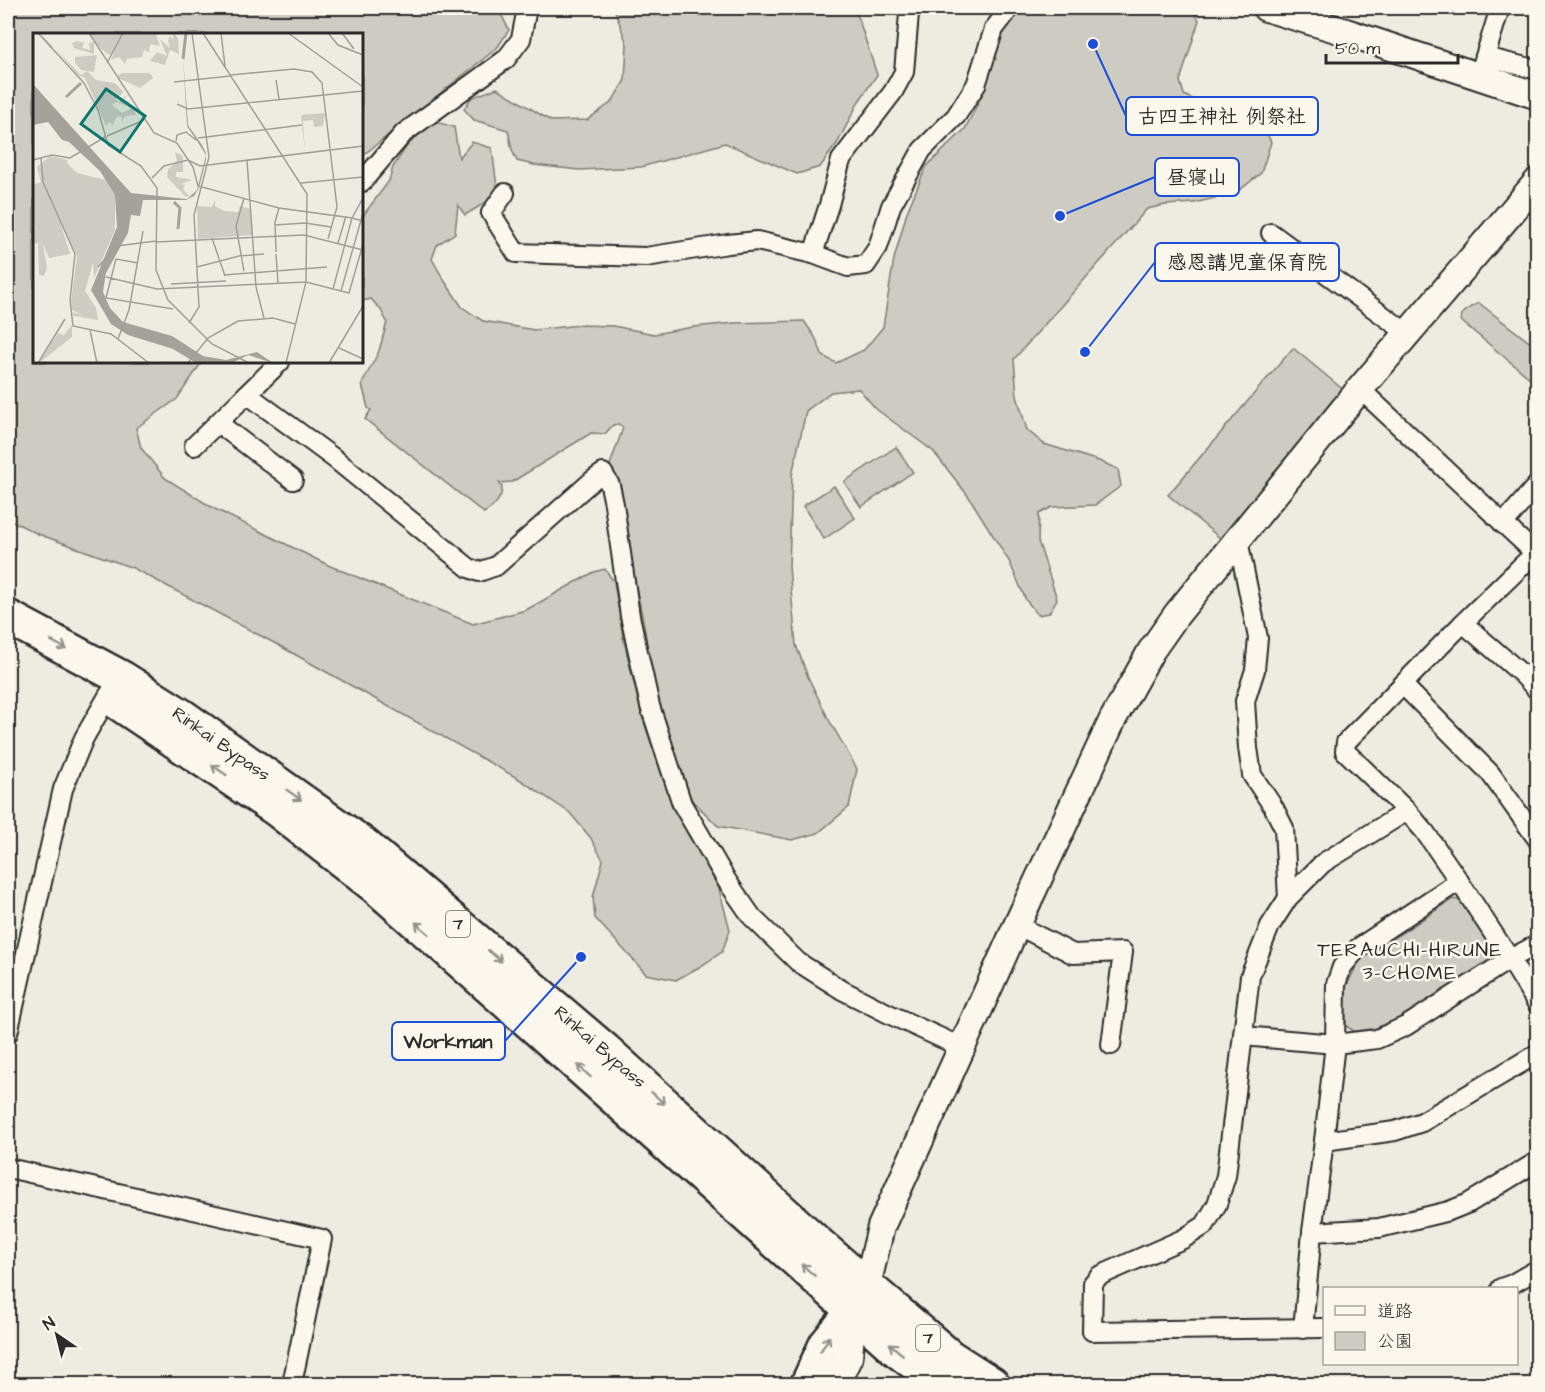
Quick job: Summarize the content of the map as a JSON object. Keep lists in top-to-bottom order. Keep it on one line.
{"streets":{"highway":["Rinkai Bypass","7"]},"districts":["TERAUCHI-HIRUNE 3-CHOME"],"places":["古四王神社 例祭社","昼寝山","感恩講児童保育院","Workman"],"legend":["道路","公園"],"scale_bar":"50 m","north":"top left"}
